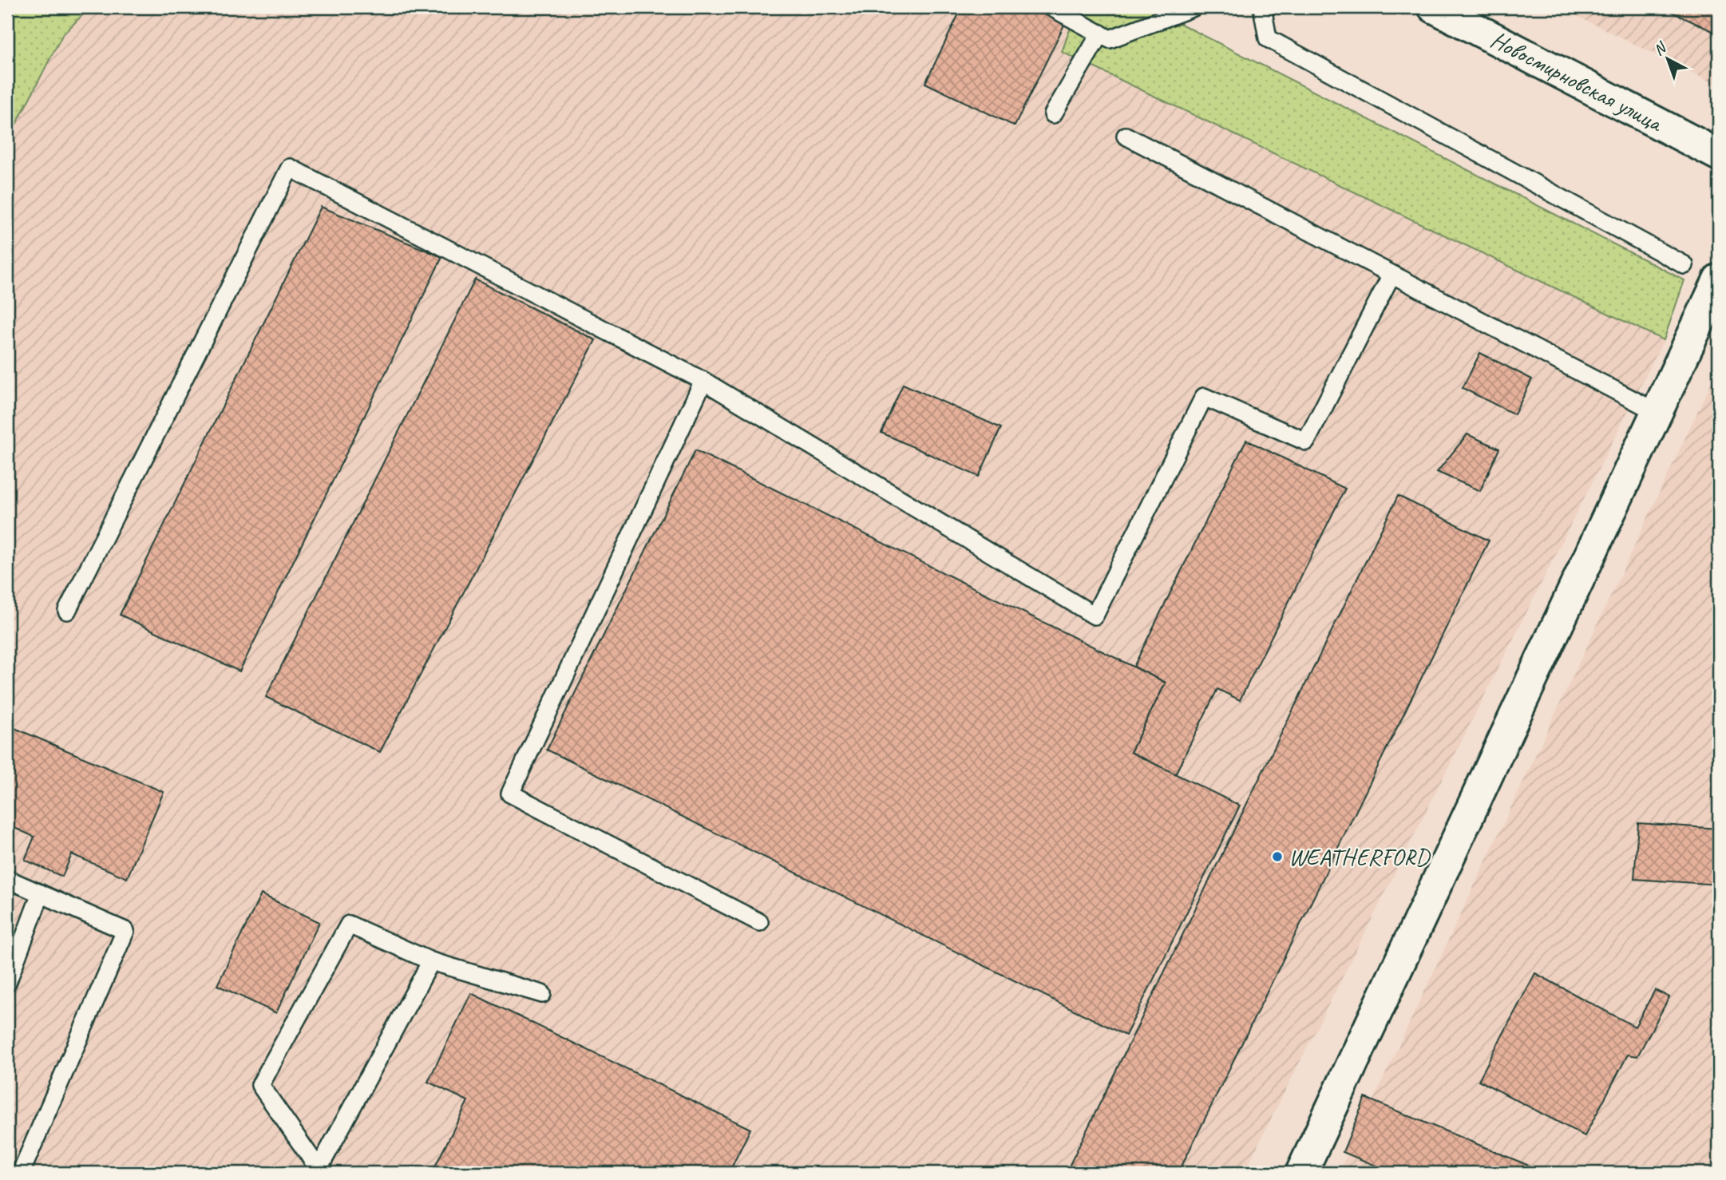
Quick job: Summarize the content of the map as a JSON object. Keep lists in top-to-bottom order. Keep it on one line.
{"streets":{"street":["Новосмирновская улица"]},"places":["WEATHERFORD"],"north":"top left"}
